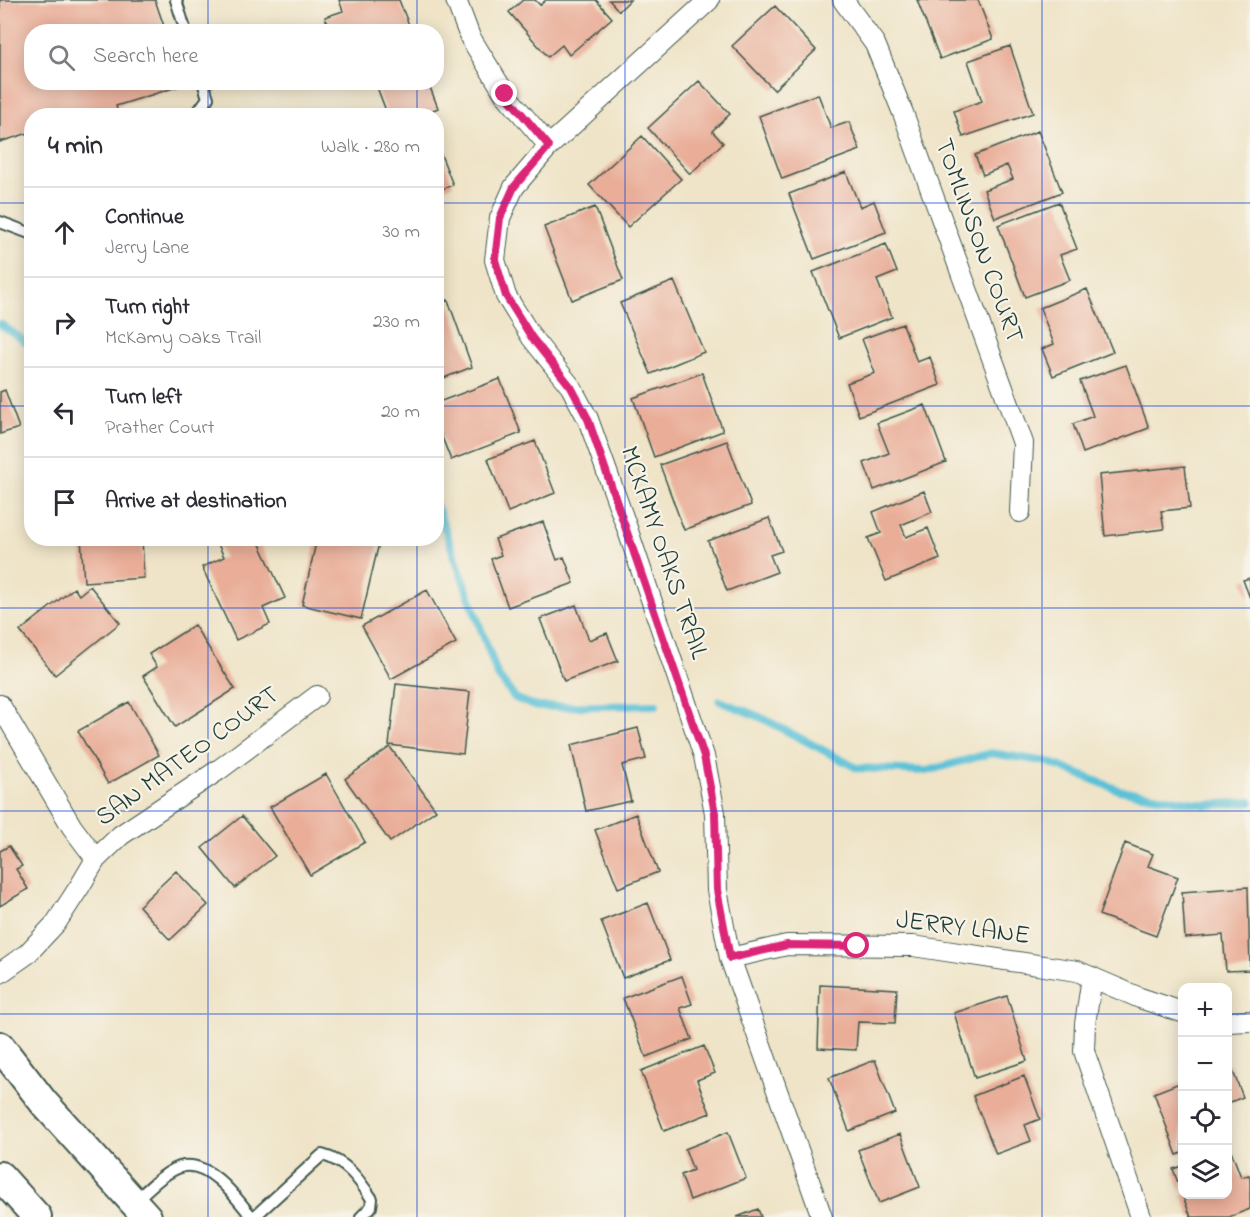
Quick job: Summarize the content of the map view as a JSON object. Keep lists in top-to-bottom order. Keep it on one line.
{"streets":{"street":["TOMLINSON COURT","MCKAMY OAKS TRAIL","SAN MATEO COURT","JERRY LANE"]},"crossings":[["MCKAMY OAKS TRAIL","JERRY LANE"]],"page":{"search":"Search here","heading":["4 min","Walk · 280 m"],"list":[["Continue","Jerry Lane","30 m"],["Turn right","McKamy Oaks Trail","230 m"],["Turn left","Prather Court","20 m"],"Arrive at destination"],"map_buttons":["+","−"]}}
